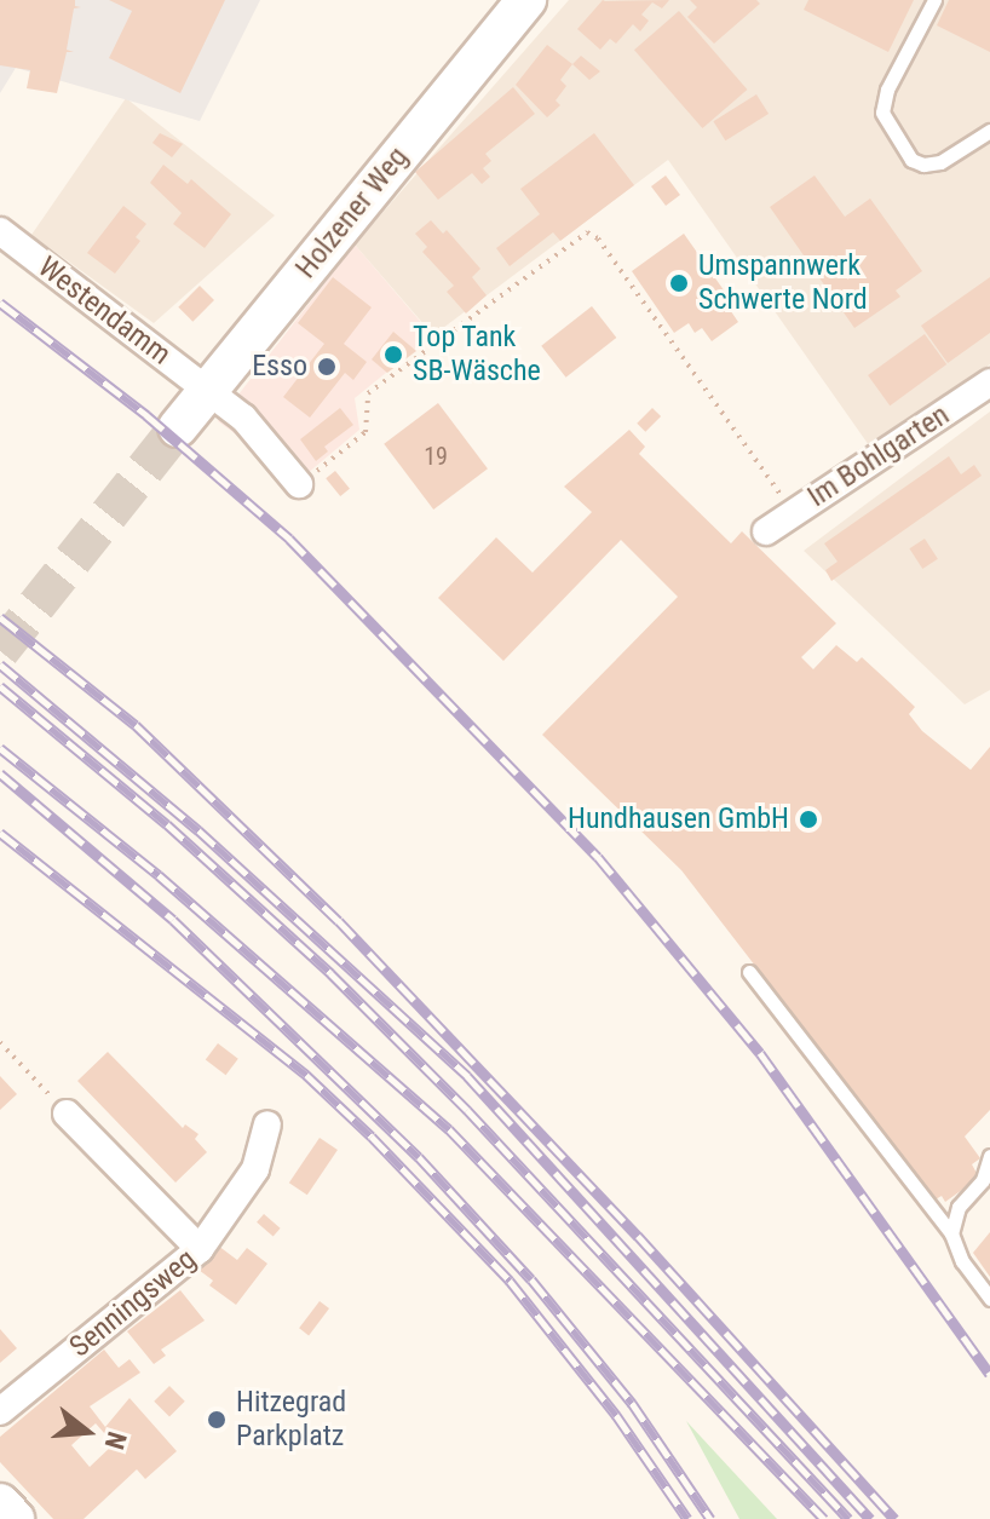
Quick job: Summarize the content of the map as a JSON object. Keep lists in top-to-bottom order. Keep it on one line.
{"streets":{"main road":["Holzener Weg"],"street":["Westendamm","Im Bohlgarten","Senningsweg"]},"crossings":[["Holzener Weg","Westendamm"]],"places":["Umspannwerk Schwerte Nord","Top Tank SB-Wäsche","Esso","Hundhausen GmbH","Hitzegrad Parkplatz"],"house_numbers":["19"],"north":"right"}
